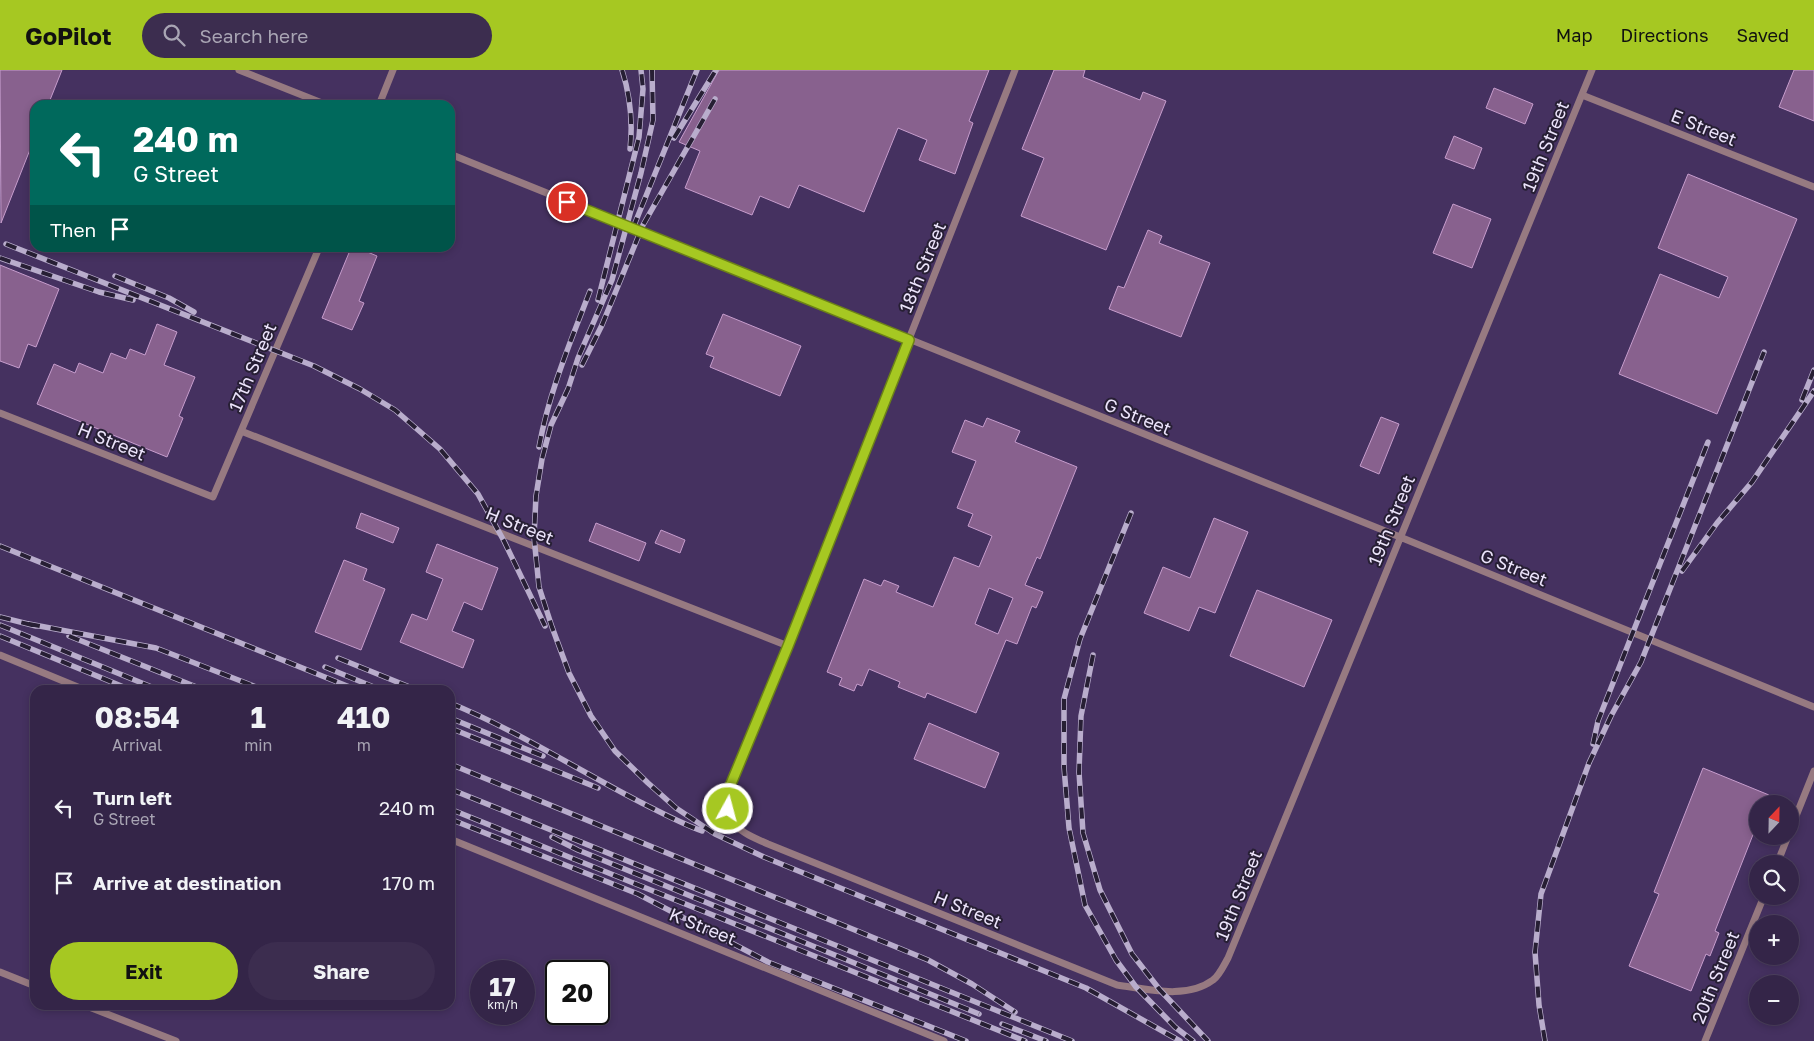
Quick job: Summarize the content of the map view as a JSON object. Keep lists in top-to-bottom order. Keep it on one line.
{"streets":{"lane":["E Street","19th Street","18th Street","17th Street","G Street","H Street","K Street","20th Street"]},"crossings":[["E Street","19th Street"],["19th Street","G Street"],["19th Street","H Street"],["18th Street","G Street"],["18th Street","H Street"],["17th Street","H Street"]],"north":"top","page":{"header":"GoPilot","search":"Search here","nav":["Map","Directions","Saved"],"turn":["240 m","G Street"],"then":"Then","eta":["08:54","Arrival","1","min","410","m"],"list":[{"name":"Turn left","note":"G Street","value":"240 m"},{"name":"Arrive at destination","value":"170 m"}],"map_buttons":["+","−"],"buttons":["Exit","Share"],"speed":"17 km/h","limit":"20"}}
